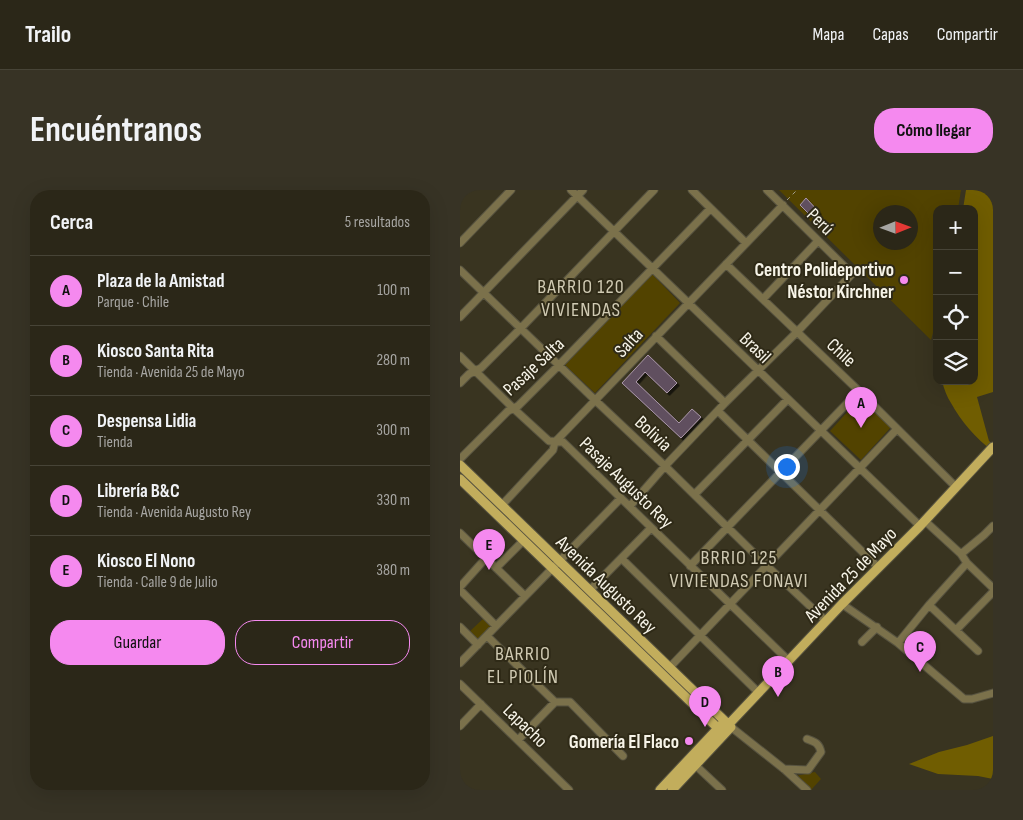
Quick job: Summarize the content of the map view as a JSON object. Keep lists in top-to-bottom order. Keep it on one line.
{"streets":{"main road":["Avenida 25 de Mayo","Avenida Augusto Rey"],"street":["Perú","Salta","Brasil","Chile","Pasaje Salta","Bolivia","Pasaje Augusto Rey","Lapacho"]},"crossings":[["Perú","Salta"],["Perú","Chile"],["Salta","Brasil"],["Salta","Chile"],["Salta","Bolivia"],["Salta","Pasaje Augusto Rey"],["Salta","Avenida Augusto Rey"],["Brasil","Pasaje Salta"],["Brasil","Avenida 25 de Mayo"],["Chile","Avenida 25 de Mayo"],["Pasaje Salta","Bolivia"],["Pasaje Salta","Pasaje Augusto Rey"],["Bolivia","Avenida 25 de Mayo"],["Pasaje Augusto Rey","Avenida 25 de Mayo"],["Avenida 25 de Mayo","Avenida Augusto Rey"]],"districts":["BARRIO 120 VIVIENDAS","BRRIO 125 VIVIENDAS FONAVI","BARRIO EL PIOLÍN"],"places":["Centro Polideportivo Néstor Kirchner","Gomería El Flaco"],"north":"right","page":{"header":"Trailo","nav":["Mapa","Capas","Compartir"],"buttons":["Cómo llegar",["Guardar","Compartir"]],"title":"Encuéntranos","heading":["Cerca","5 resultados"],"map_buttons":["+","−"],"list":[{"mark":"A","name":"Plaza de la Amistad","note":"Parque · Chile","value":"100 m"},{"mark":"B","name":"Kiosco Santa Rita","note":"Tienda · Avenida 25 de Mayo","value":"280 m"},{"mark":"C","name":"Despensa Lidia","note":"Tienda","value":"300 m"},{"mark":"D","name":"Librería B&C","note":"Tienda · Avenida Augusto Rey","value":"330 m"},{"mark":"E","name":"Kiosco El Nono","note":"Tienda · Calle 9 de Julio","value":"380 m"}],"pins":["A","E","C","B","D"]}}
